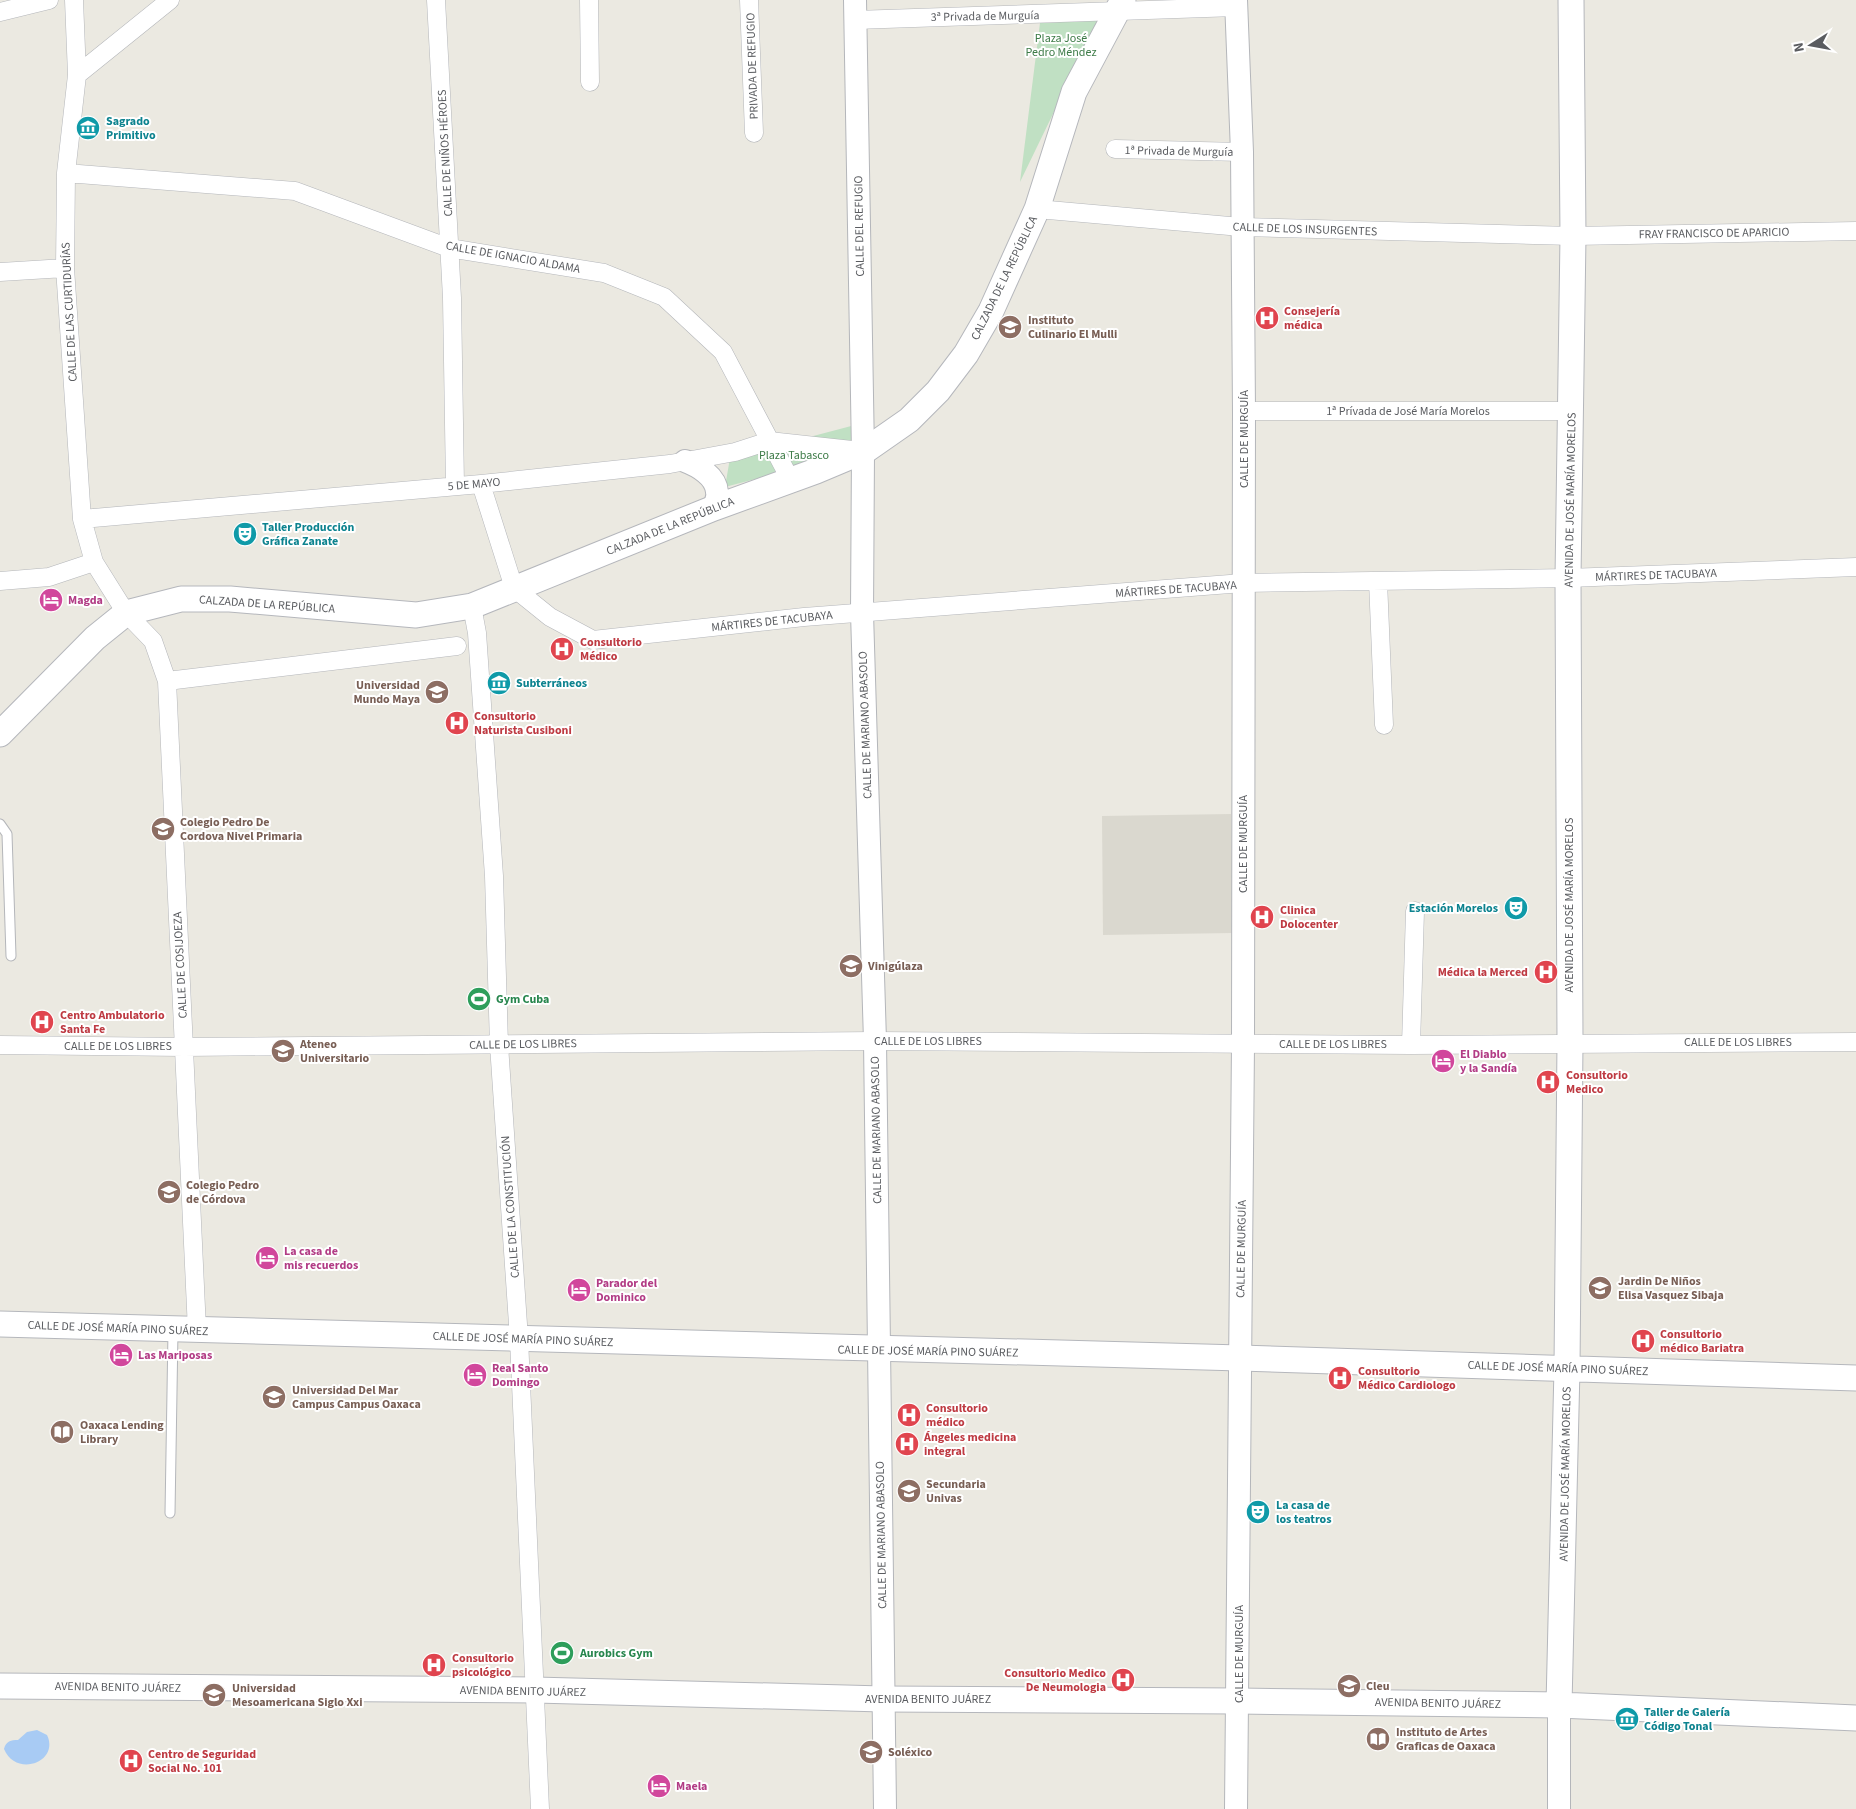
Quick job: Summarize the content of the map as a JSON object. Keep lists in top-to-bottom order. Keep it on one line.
{"streets":{"main road":["CALZADA DE LA REPÚBLICA","AVENIDA DE JOSÉ MARÍA MORELOS","CALLE DE JOSÉ MARÍA PINO SUÁREZ","AVENIDA BENITO JUÁREZ"],"street":["3ª Privada de Murguía","PRIVADA DE REFUGIO","1ª Privada de Murguía","CALLE DE NIÑOS HÉROES","CALLE DEL REFUGIO","CALLE DE LOS INSURGENTES","FRAY FRANCISCO DE APARICIO","CALLE DE IGNACIO ALDAMA","CALLE DE LAS CURTIDURÍAS","1ª Prívada de José María Morelos","CALLE DE MURGUÍA","5 DE MAYO","MÁRTIRES DE TACUBAYA","CALLE DE MARIANO ABASOLO","CALLE DE COSIJOEZA","CALLE DE LOS LIBRES","CALLE DE LA CONSTITUCIÓN"]},"crossings":[["3ª Privada de Murguía","CALLE DEL REFUGIO"],["3ª Privada de Murguía","CALZADA DE LA REPÚBLICA"],["3ª Privada de Murguía","CALLE DE MURGUÍA"],["1ª Privada de Murguía","CALLE DE MURGUÍA"],["CALLE DE NIÑOS HÉROES","CALLE DE IGNACIO ALDAMA"],["CALLE DE NIÑOS HÉROES","5 DE MAYO"],["CALLE DEL REFUGIO","CALZADA DE LA REPÚBLICA"],["CALLE DEL REFUGIO","5 DE MAYO"],["CALLE DEL REFUGIO","CALLE DE MARIANO ABASOLO"],["CALLE DE LOS INSURGENTES","FRAY FRANCISCO DE APARICIO"],["CALLE DE LOS INSURGENTES","CALZADA DE LA REPÚBLICA"],["CALLE DE LOS INSURGENTES","CALLE DE MURGUÍA"],["CALLE DE LOS INSURGENTES","AVENIDA DE JOSÉ MARÍA MORELOS"],["FRAY FRANCISCO DE APARICIO","AVENIDA DE JOSÉ MARÍA MORELOS"],["CALLE DE IGNACIO ALDAMA","CALZADA DE LA REPÚBLICA"],["CALLE DE IGNACIO ALDAMA","CALLE DE LAS CURTIDURÍAS"],["CALLE DE IGNACIO ALDAMA","5 DE MAYO"],["CALZADA DE LA REPÚBLICA","CALLE DE LAS CURTIDURÍAS"],["CALZADA DE LA REPÚBLICA","5 DE MAYO"],["CALZADA DE LA REPÚBLICA","MÁRTIRES DE TACUBAYA"],["CALZADA DE LA REPÚBLICA","CALLE DE MARIANO ABASOLO"],["CALZADA DE LA REPÚBLICA","CALLE DE COSIJOEZA"],["CALZADA DE LA REPÚBLICA","CALLE DE LA CONSTITUCIÓN"],["CALLE DE LAS CURTIDURÍAS","5 DE MAYO"],["CALLE DE LAS CURTIDURÍAS","CALLE DE COSIJOEZA"],["1ª Prívada de José María Morelos","CALLE DE MURGUÍA"],["1ª Prívada de José María Morelos","AVENIDA DE JOSÉ MARÍA MORELOS"],["CALLE DE MURGUÍA","MÁRTIRES DE TACUBAYA"],["CALLE DE MURGUÍA","CALLE DE LOS LIBRES"],["CALLE DE MURGUÍA","CALLE DE JOSÉ MARÍA PINO SUÁREZ"],["CALLE DE MURGUÍA","AVENIDA BENITO JUÁREZ"],["5 DE MAYO","CALLE DE MARIANO ABASOLO"],["AVENIDA DE JOSÉ MARÍA MORELOS","MÁRTIRES DE TACUBAYA"],["AVENIDA DE JOSÉ MARÍA MORELOS","CALLE DE LOS LIBRES"],["AVENIDA DE JOSÉ MARÍA MORELOS","CALLE DE JOSÉ MARÍA PINO SUÁREZ"],["AVENIDA DE JOSÉ MARÍA MORELOS","AVENIDA BENITO JUÁREZ"],["MÁRTIRES DE TACUBAYA","CALLE DE MARIANO ABASOLO"],["CALLE DE MARIANO ABASOLO","CALLE DE LOS LIBRES"],["CALLE DE MARIANO ABASOLO","CALLE DE JOSÉ MARÍA PINO SUÁREZ"],["CALLE DE MARIANO ABASOLO","AVENIDA BENITO JUÁREZ"],["CALLE DE COSIJOEZA","CALLE DE LOS LIBRES"],["CALLE DE COSIJOEZA","CALLE DE JOSÉ MARÍA PINO SUÁREZ"],["CALLE DE LOS LIBRES","CALLE DE LA CONSTITUCIÓN"],["CALLE DE LA CONSTITUCIÓN","CALLE DE JOSÉ MARÍA PINO SUÁREZ"],["CALLE DE LA CONSTITUCIÓN","AVENIDA BENITO JUÁREZ"]],"parks":["Plaza José Pedro Méndez","Plaza Tabasco"],"places":{"museum":["Sagrado Primitivo","Subterráneos","Taller de Galería Código Tonal"],"hospital":["Consejería médica","Consultorio Médico","Consultorio Naturista Cusiboni","Clinica Dolocenter","Médica la Merced","Centro Ambulatorio Santa Fe","Consultorio Medico","Consultorio médico Bariatra","Consultorio Médico Cardiologo","Consultorio médico","Ángeles medicina integral","Consultorio psicológico","Consultorio Medico De Neumologia","Centro de Seguridad Social No. 101"],"school or university":["Instituto Culinario El Mulli","Universidad Mundo Maya","Colegio Pedro De Cordova Nivel Primaria","Vinigúlaza","Ateneo Universitario","Colegio Pedro de Córdova","Jardin De Niños Elisa Vasquez Sibaja","Universidad Del Mar Campus Campus Oaxaca","Secundaria Univas","Cleu","Universidad Mesoamericana Siglo Xxi","Soléxico"],"theatre":["Taller Producción Gráfica Zanate","Estación Morelos","La casa de los teatros"],"hotel":["Magda","El Diablo y la Sandía","La casa de mis recuerdos","Parador del Dominico","Las Mariposas","Real Santo Domingo","Maela"],"sports":["Gym Cuba","Aurobics Gym"],"library":["Oaxaca Lending Library","Instituto de Artes Graficas de Oaxaca"]},"north":"left"}
